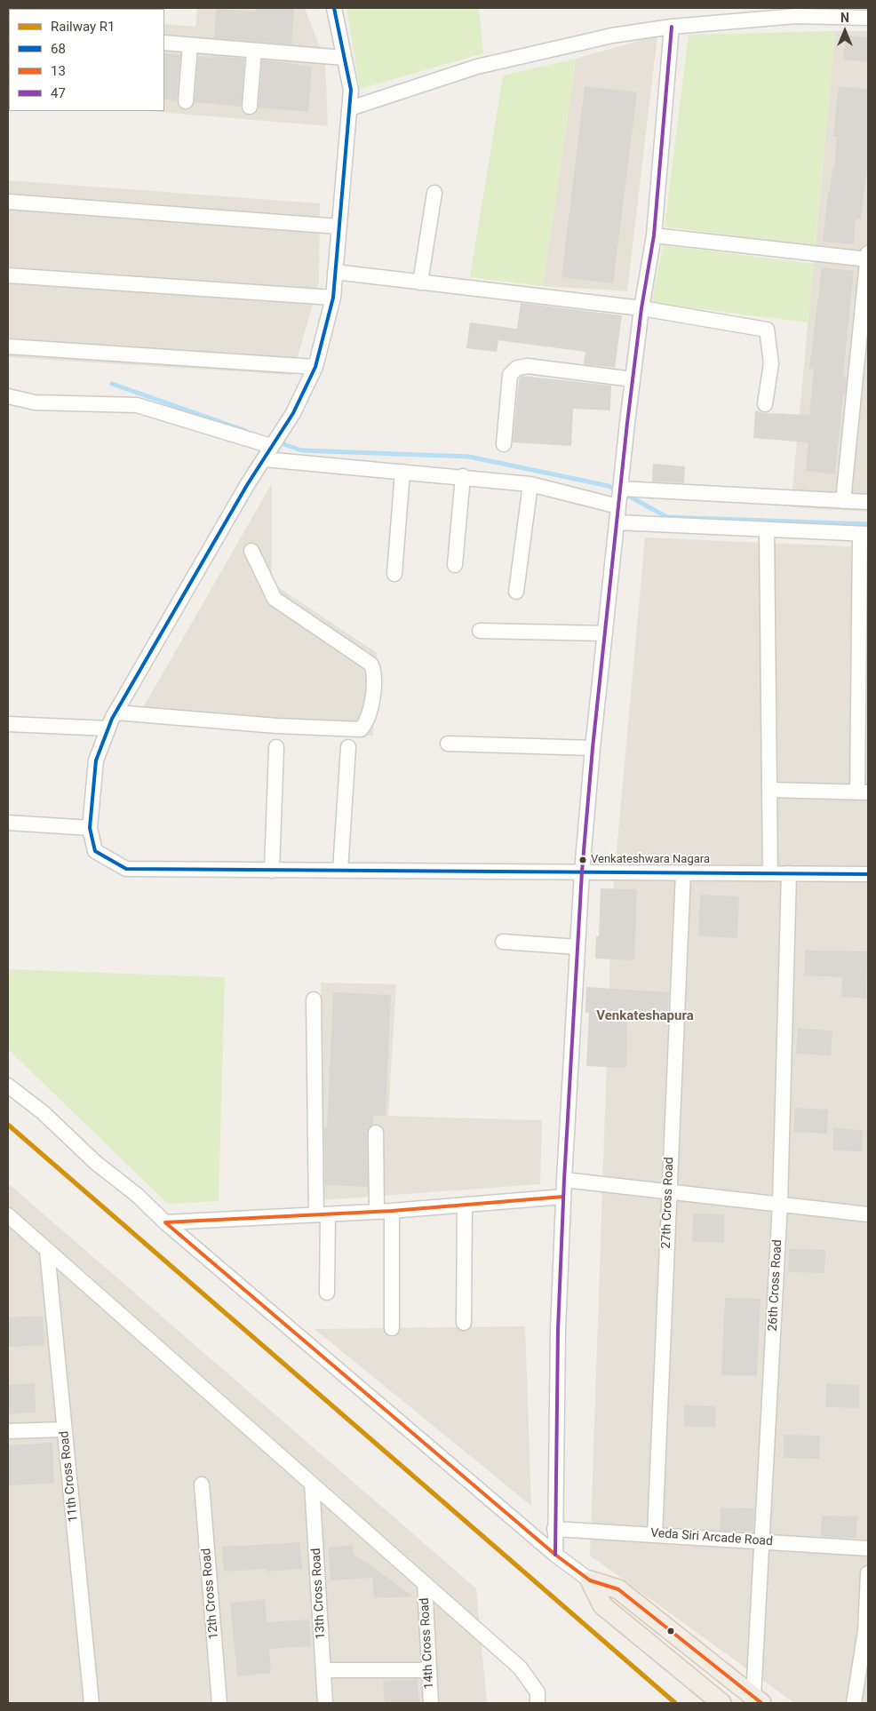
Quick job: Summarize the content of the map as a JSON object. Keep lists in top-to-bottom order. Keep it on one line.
{"streets":{"street":["27th Cross Road","26th Cross Road","11th Cross Road","Veda Siri Arcade Road","12th Cross Road","13th Cross Road","14th Cross Road"]},"crossings":[["27th Cross Road","Veda Siri Arcade Road"],["26th Cross Road","Veda Siri Arcade Road"]],"districts":["Venkateshapura"],"places":["Venkateshwara Nagara"],"lines":["transit line 68","transit line 47","rail line R1","transit line 13"],"legend":["Railway R1","68","13","47"],"north":"top"}
